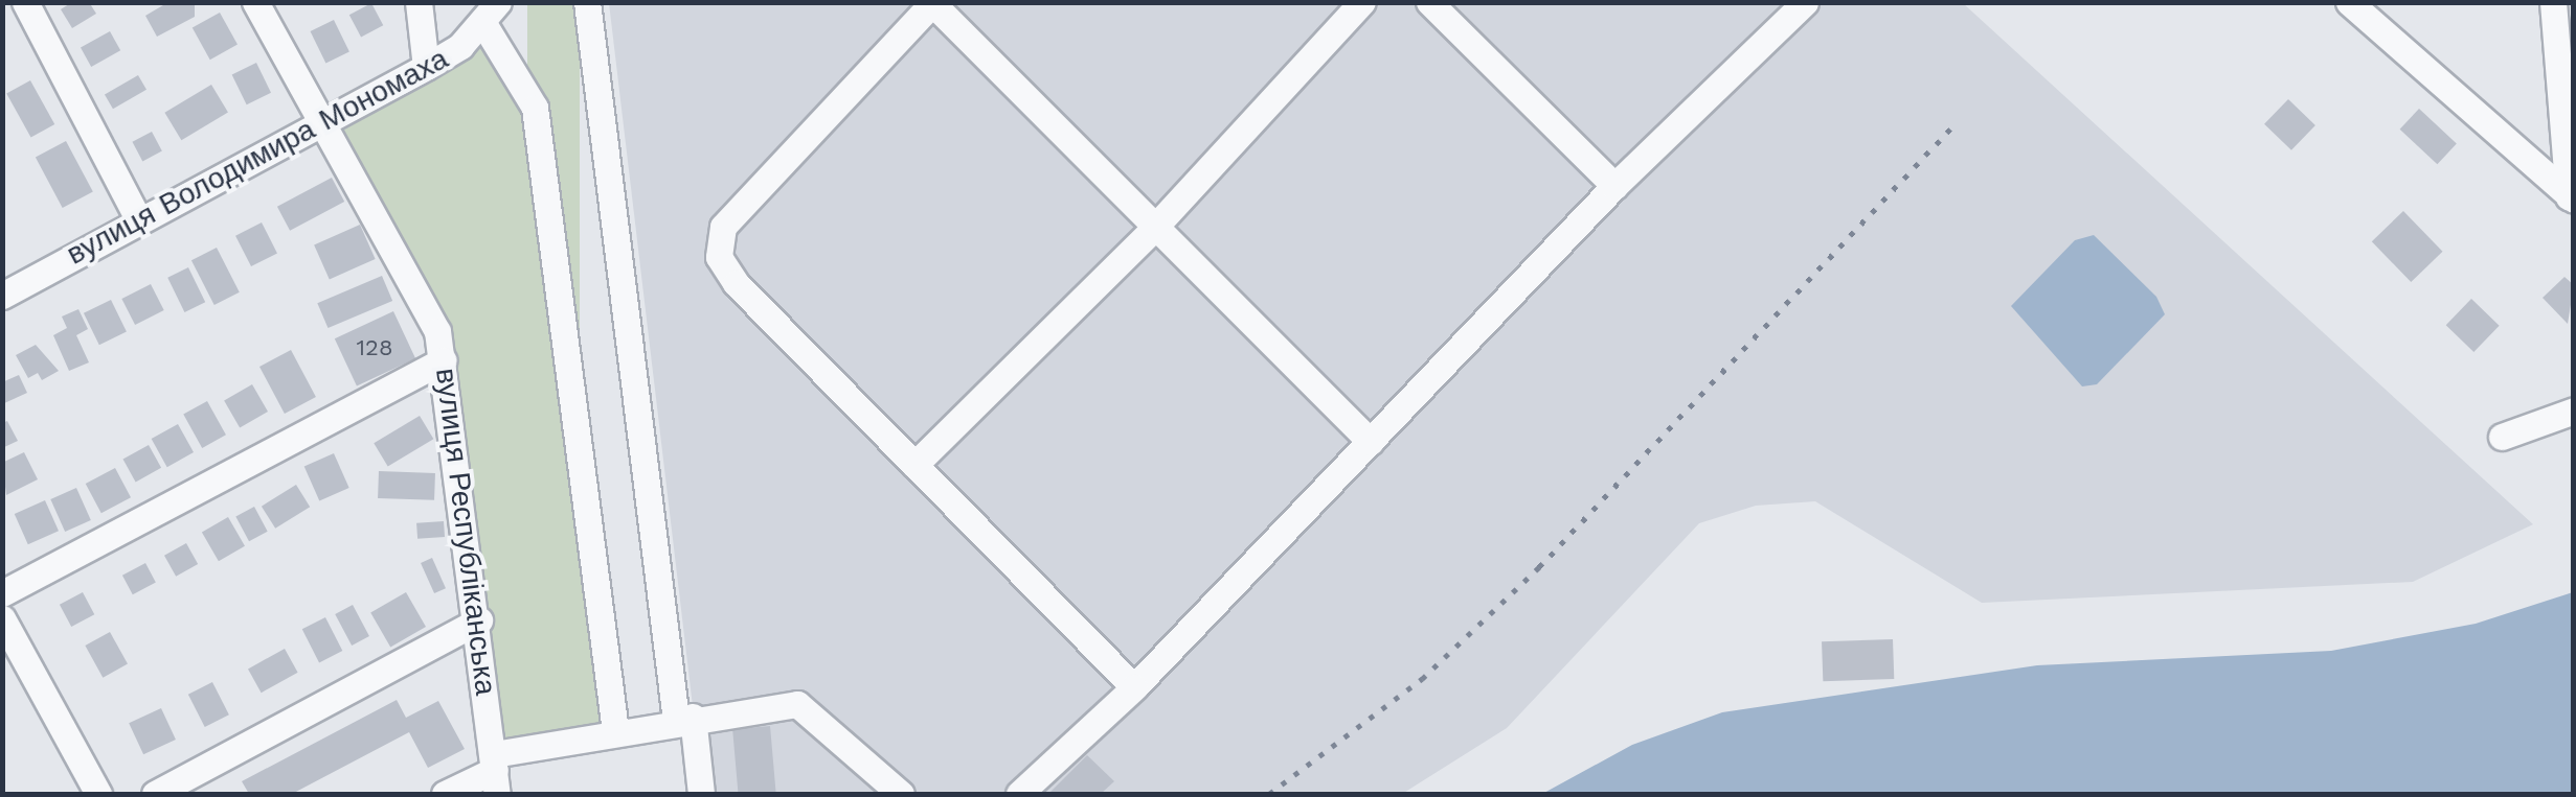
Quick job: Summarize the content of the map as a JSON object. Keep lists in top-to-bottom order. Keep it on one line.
{"streets":{"street":["вулиця Володимира Мономаха","вулиця Республіканська"]},"crossings":[["вулиця Володимира Мономаха","вулиця Республіканська"]],"house_numbers":["128"]}
